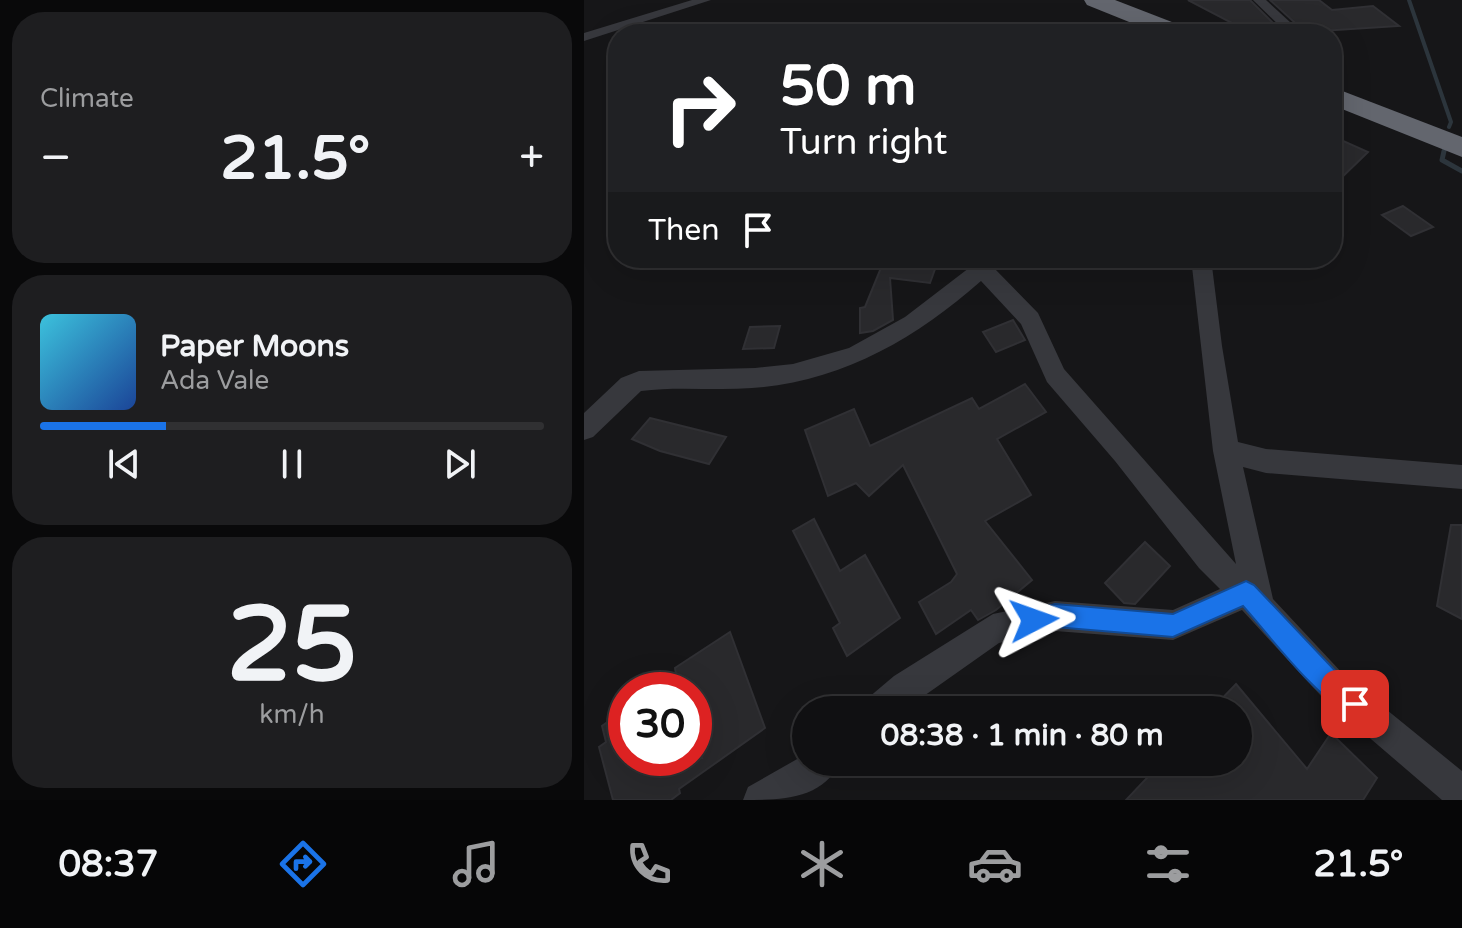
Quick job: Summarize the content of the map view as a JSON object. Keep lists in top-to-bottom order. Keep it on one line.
{"page":{"tile":["Climate",["25","km/h"]],"turn":["50 m","Turn right"],"heat":["−","21.5°","+"],"then":"Then","song":["Paper Moons","Ada Vale"],"limit":"30","trip":"08:38 · 1 min · 80 m","tabs":["08:37","21.5°"]}}
